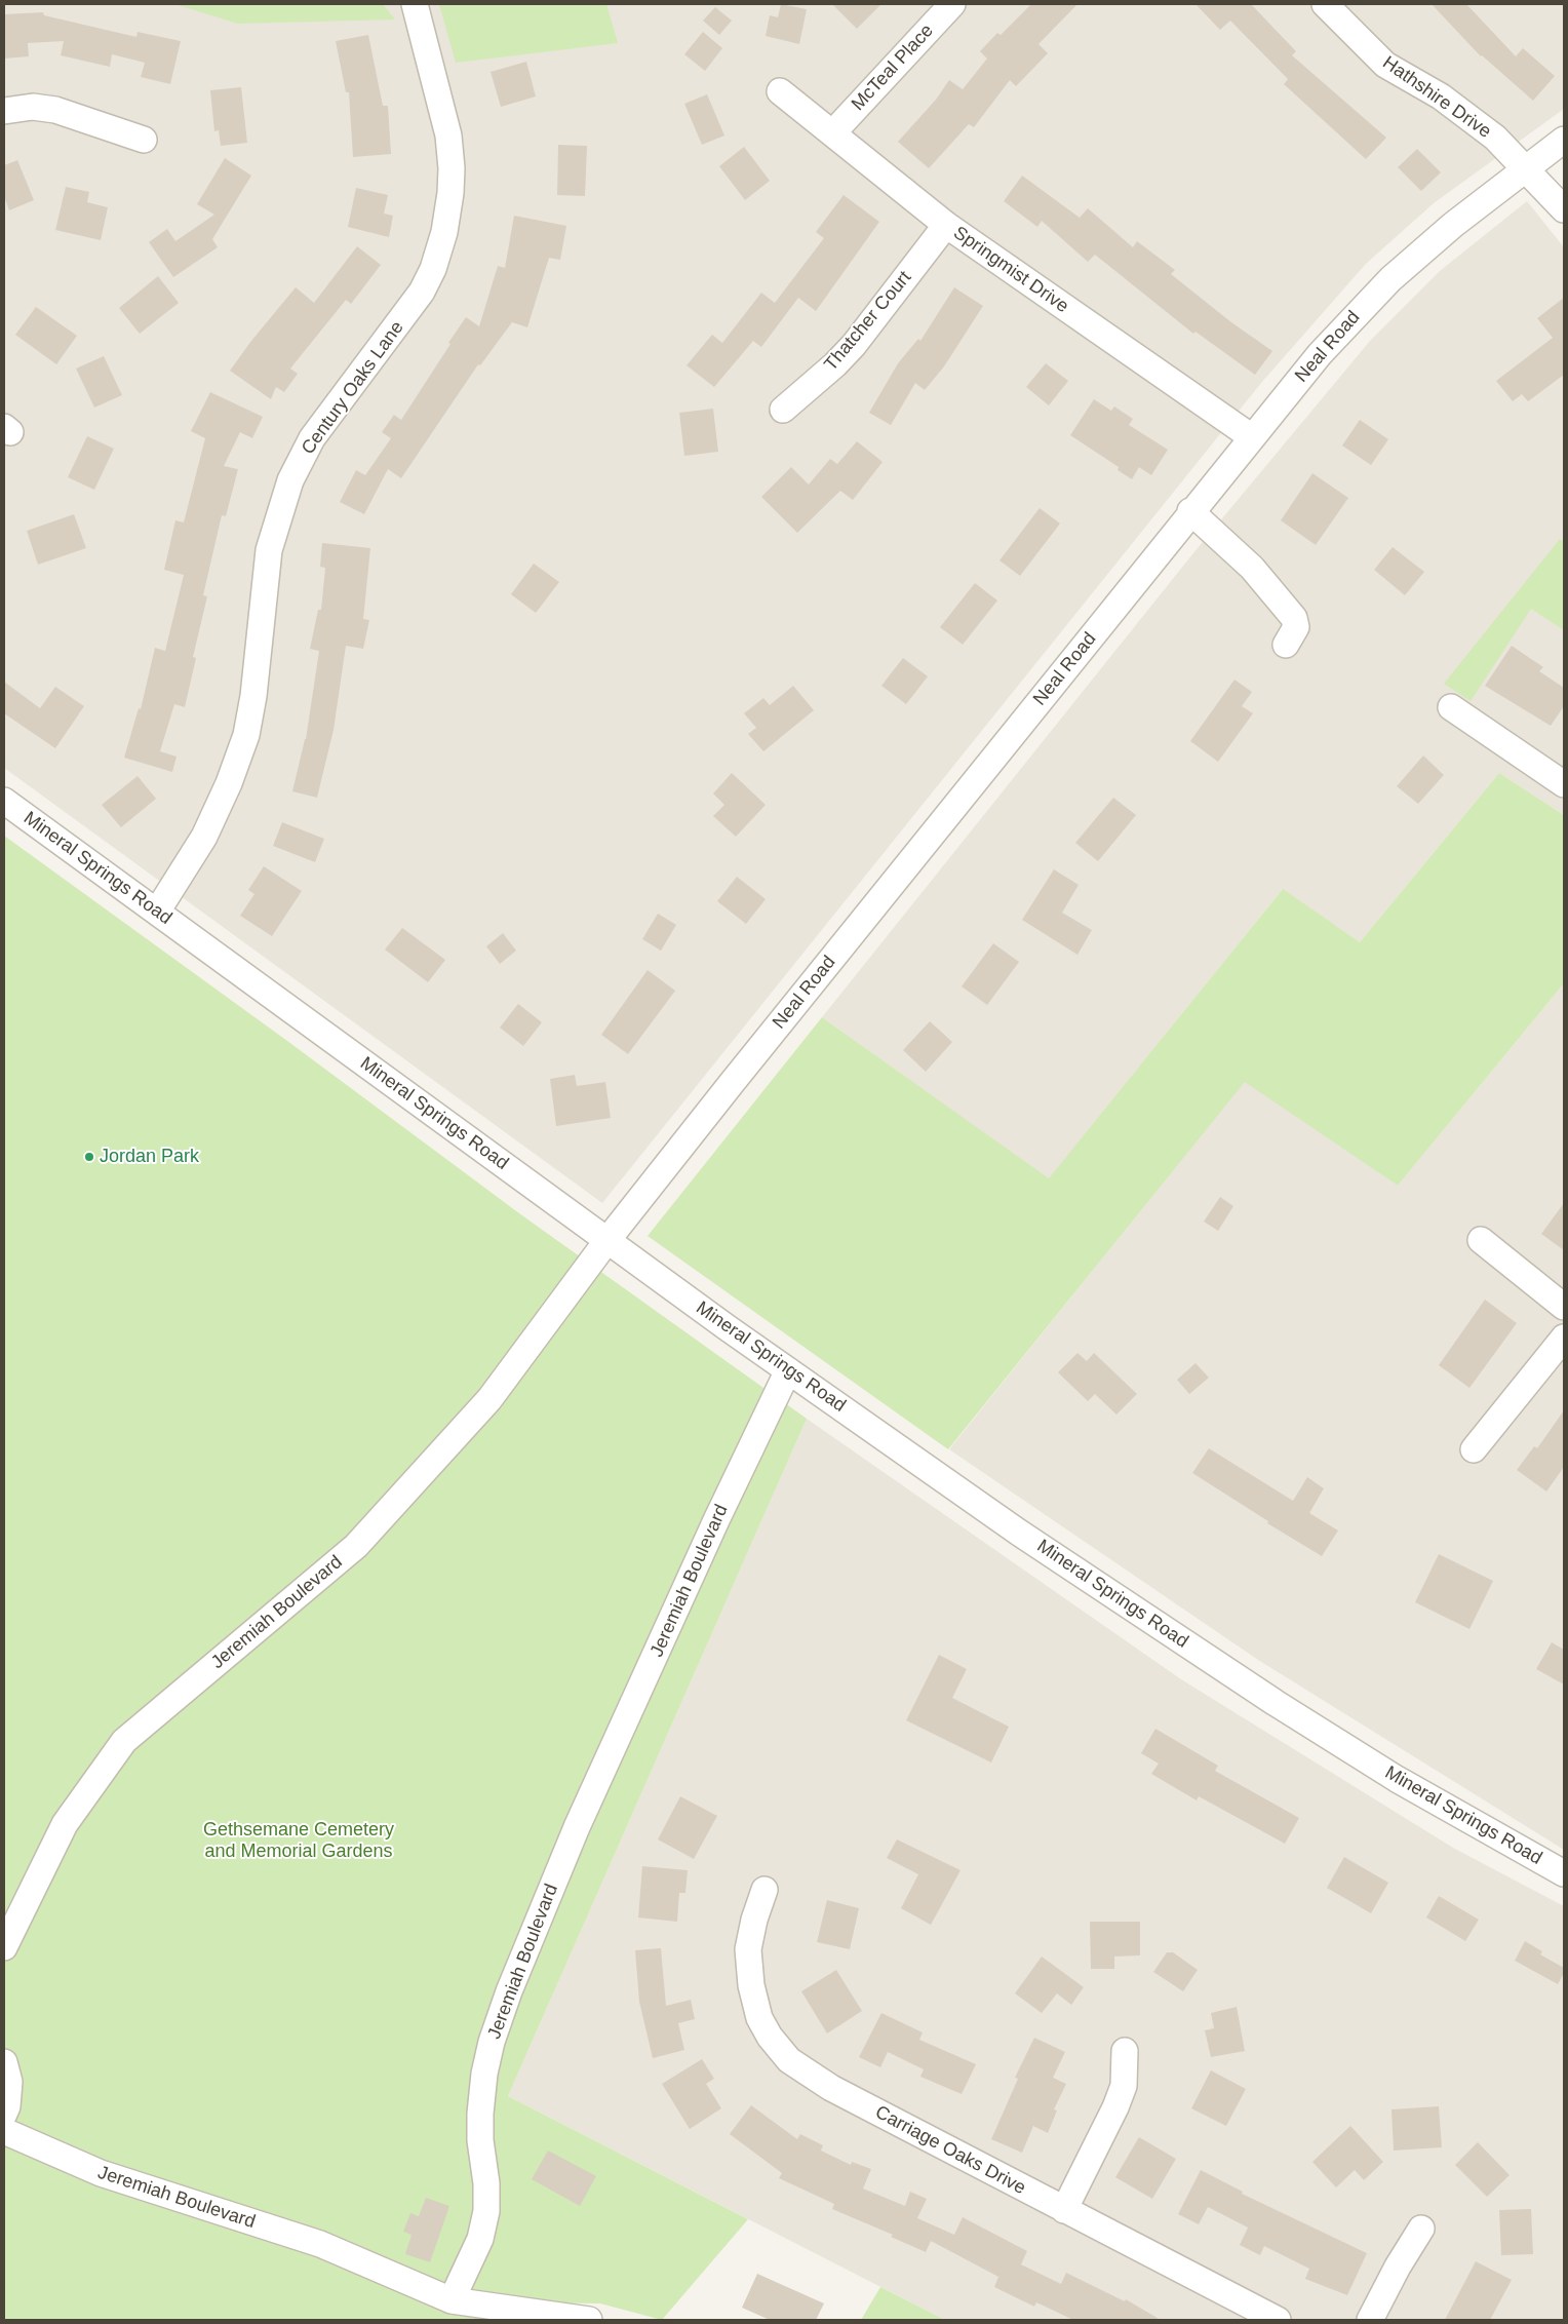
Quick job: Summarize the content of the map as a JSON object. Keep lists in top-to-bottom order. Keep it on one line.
{"streets":{"street":["McTeal Place","Hathshire Drive","Springmist Drive","Thatcher Court","Neal Road","Century Oaks Lane","Mineral Springs Road","Jeremiah Boulevard","Carriage Oaks Drive"]},"crossings":[["McTeal Place","Springmist Drive"],["Hathshire Drive","Neal Road"],["Springmist Drive","Thatcher Court"],["Springmist Drive","Neal Road"],["Neal Road","Mineral Springs Road"],["Neal Road","Jeremiah Boulevard"],["Century Oaks Lane","Mineral Springs Road"],["Mineral Springs Road","Jeremiah Boulevard"]],"parks":["Gethsemane Cemetery and Memorial Gardens"],"places":["Jordan Park"]}
